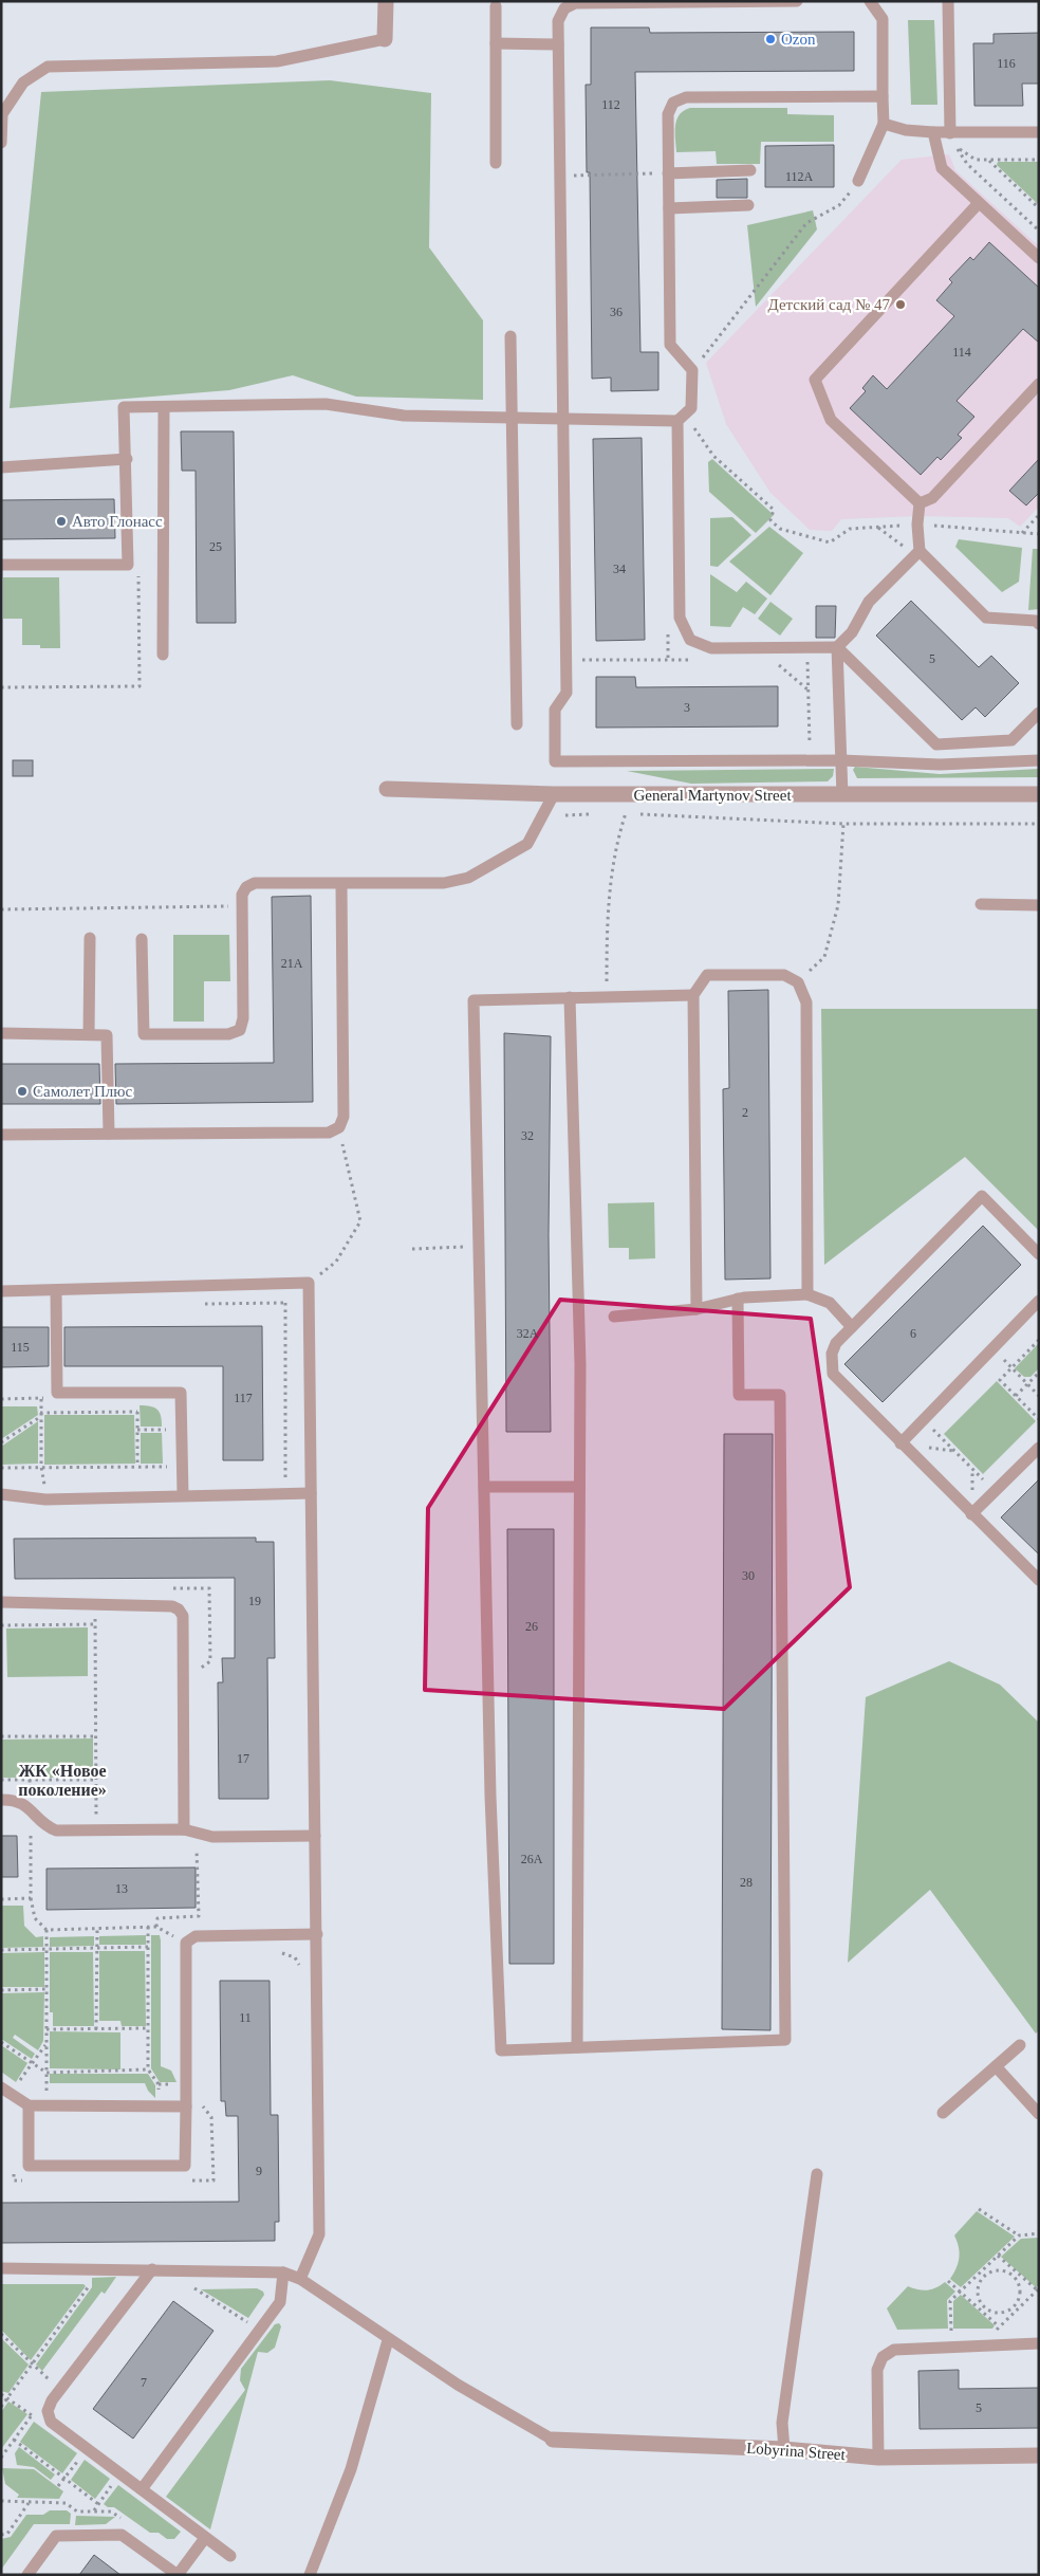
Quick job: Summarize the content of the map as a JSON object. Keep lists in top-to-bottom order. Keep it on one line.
{"streets":{"street":["General Martynov Street","Lobyrina Street"]},"districts":["ЖК «Новое поколение»"],"places":["Ozon","Детский сад № 47","Авто Глонасс","Самолет Плюс"],"house_numbers":["116","112","112А","36","114","25","34","5","3","21А","2","32","32А","6","115","117","30","19","26","17","26А","28","13","11","9","7","5"]}
